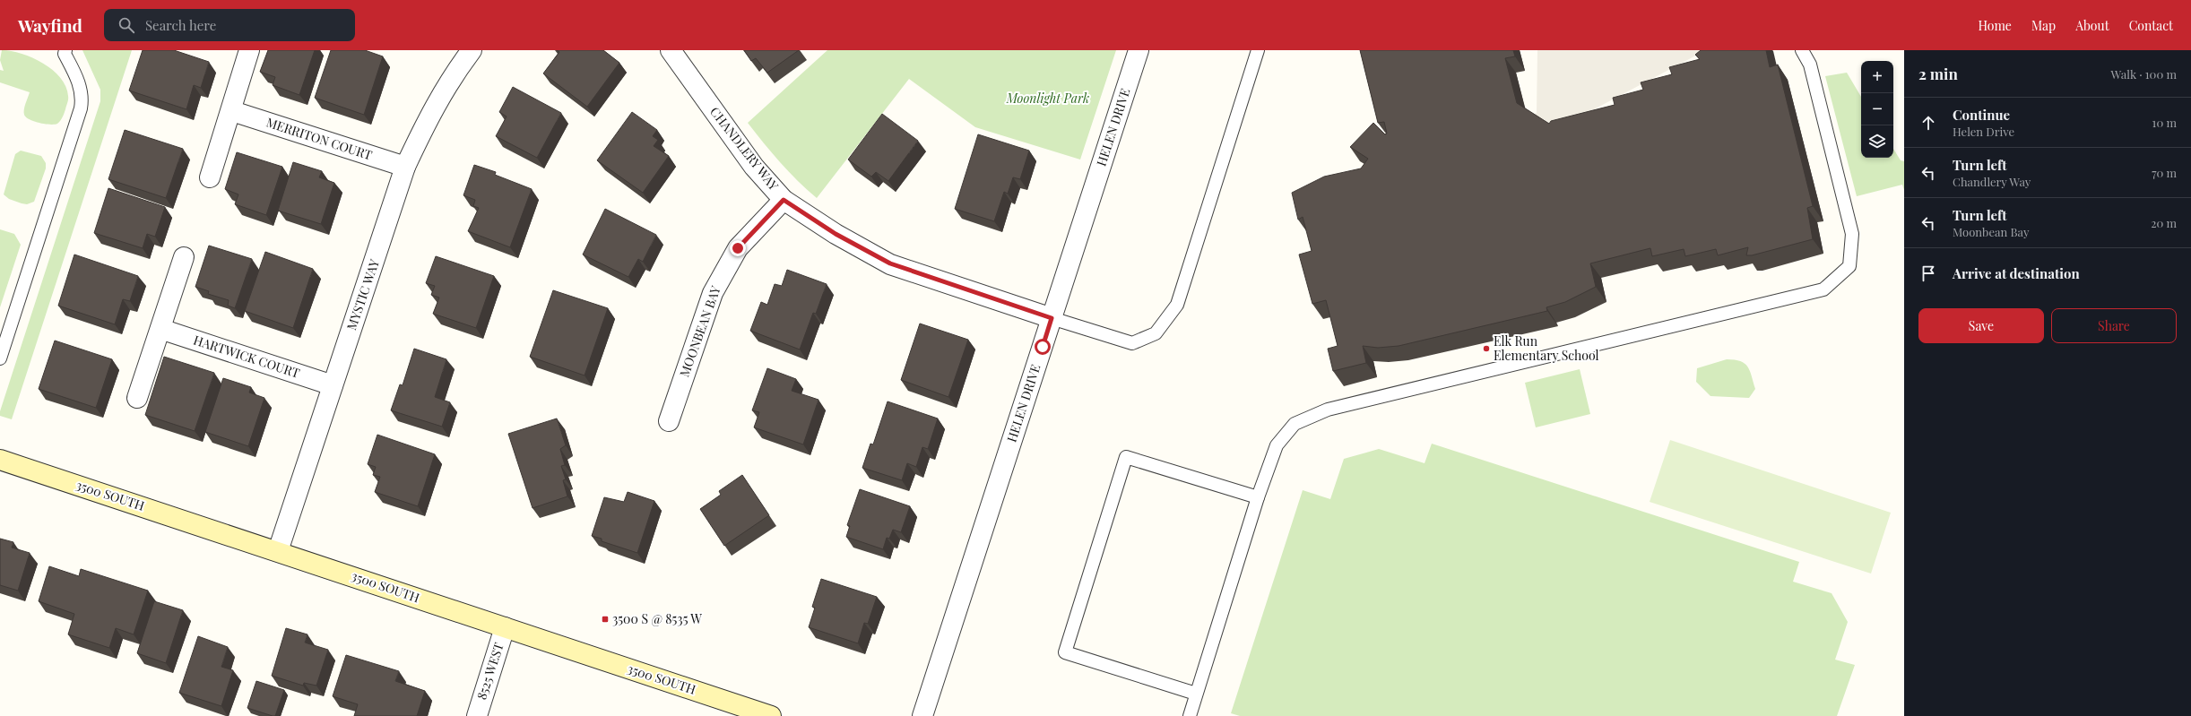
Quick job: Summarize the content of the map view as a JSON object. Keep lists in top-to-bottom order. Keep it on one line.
{"streets":{"street":["HELEN DRIVE","MERRITON COURT","CHANDLERY WAY","MYSTIC WAY","MOONBEAN BAY","HARTWICK COURT","3500 SOUTH","8525 WEST"]},"crossings":[["HELEN DRIVE","CHANDLERY WAY"],["MERRITON COURT","MYSTIC WAY"],["CHANDLERY WAY","MOONBEAN BAY"],["MYSTIC WAY","HARTWICK COURT"],["MYSTIC WAY","3500 SOUTH"],["3500 SOUTH","8525 WEST"]],"parks":["Moonlight Park"],"places":{"other":["Elk Run Elementary School"],"transit":["3500 S @ 8535 W"]},"page":{"header":"Wayfind","search":"Search here","nav":["Home","Map","About","Contact"],"heading":["2 min","Walk · 100 m"],"map_buttons":["+","−"],"list":[["Continue","Helen Drive","10 m"],["Turn left","Chandlery Way","70 m"],["Turn left","Moonbean Bay","20 m"],"Arrive at destination"],"buttons":["Save","Share"]}}
